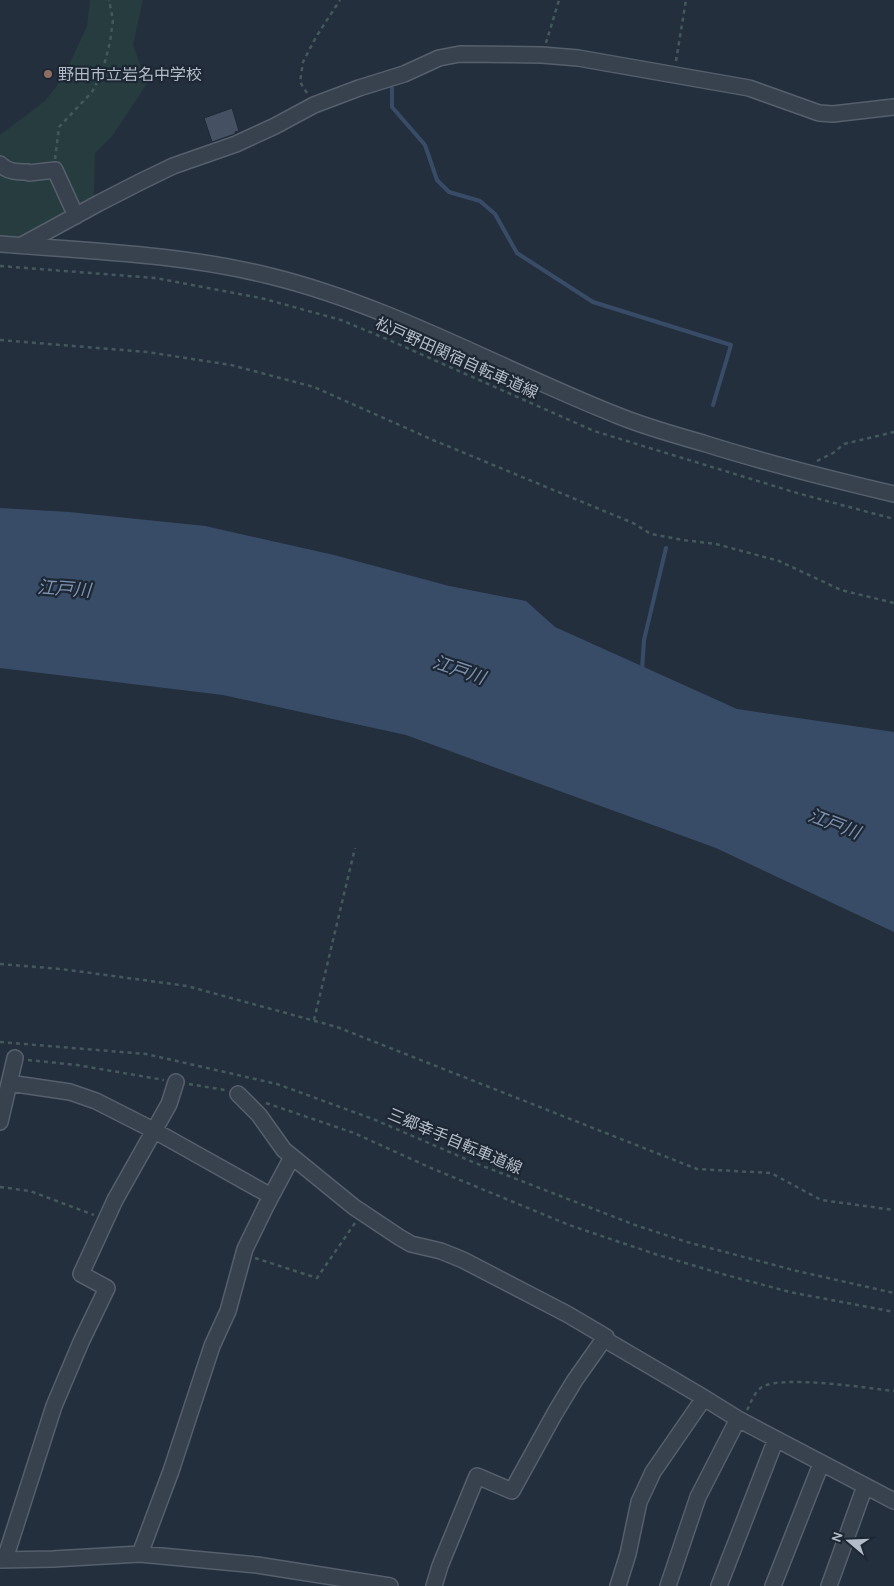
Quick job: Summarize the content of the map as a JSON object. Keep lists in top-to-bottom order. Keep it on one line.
{"streets":{"path":["松戸野田関宿自転車道線","三郷幸手自転車道線"]},"water":["江戸川"],"places":["野田市立岩名中学校"],"north":"left"}
